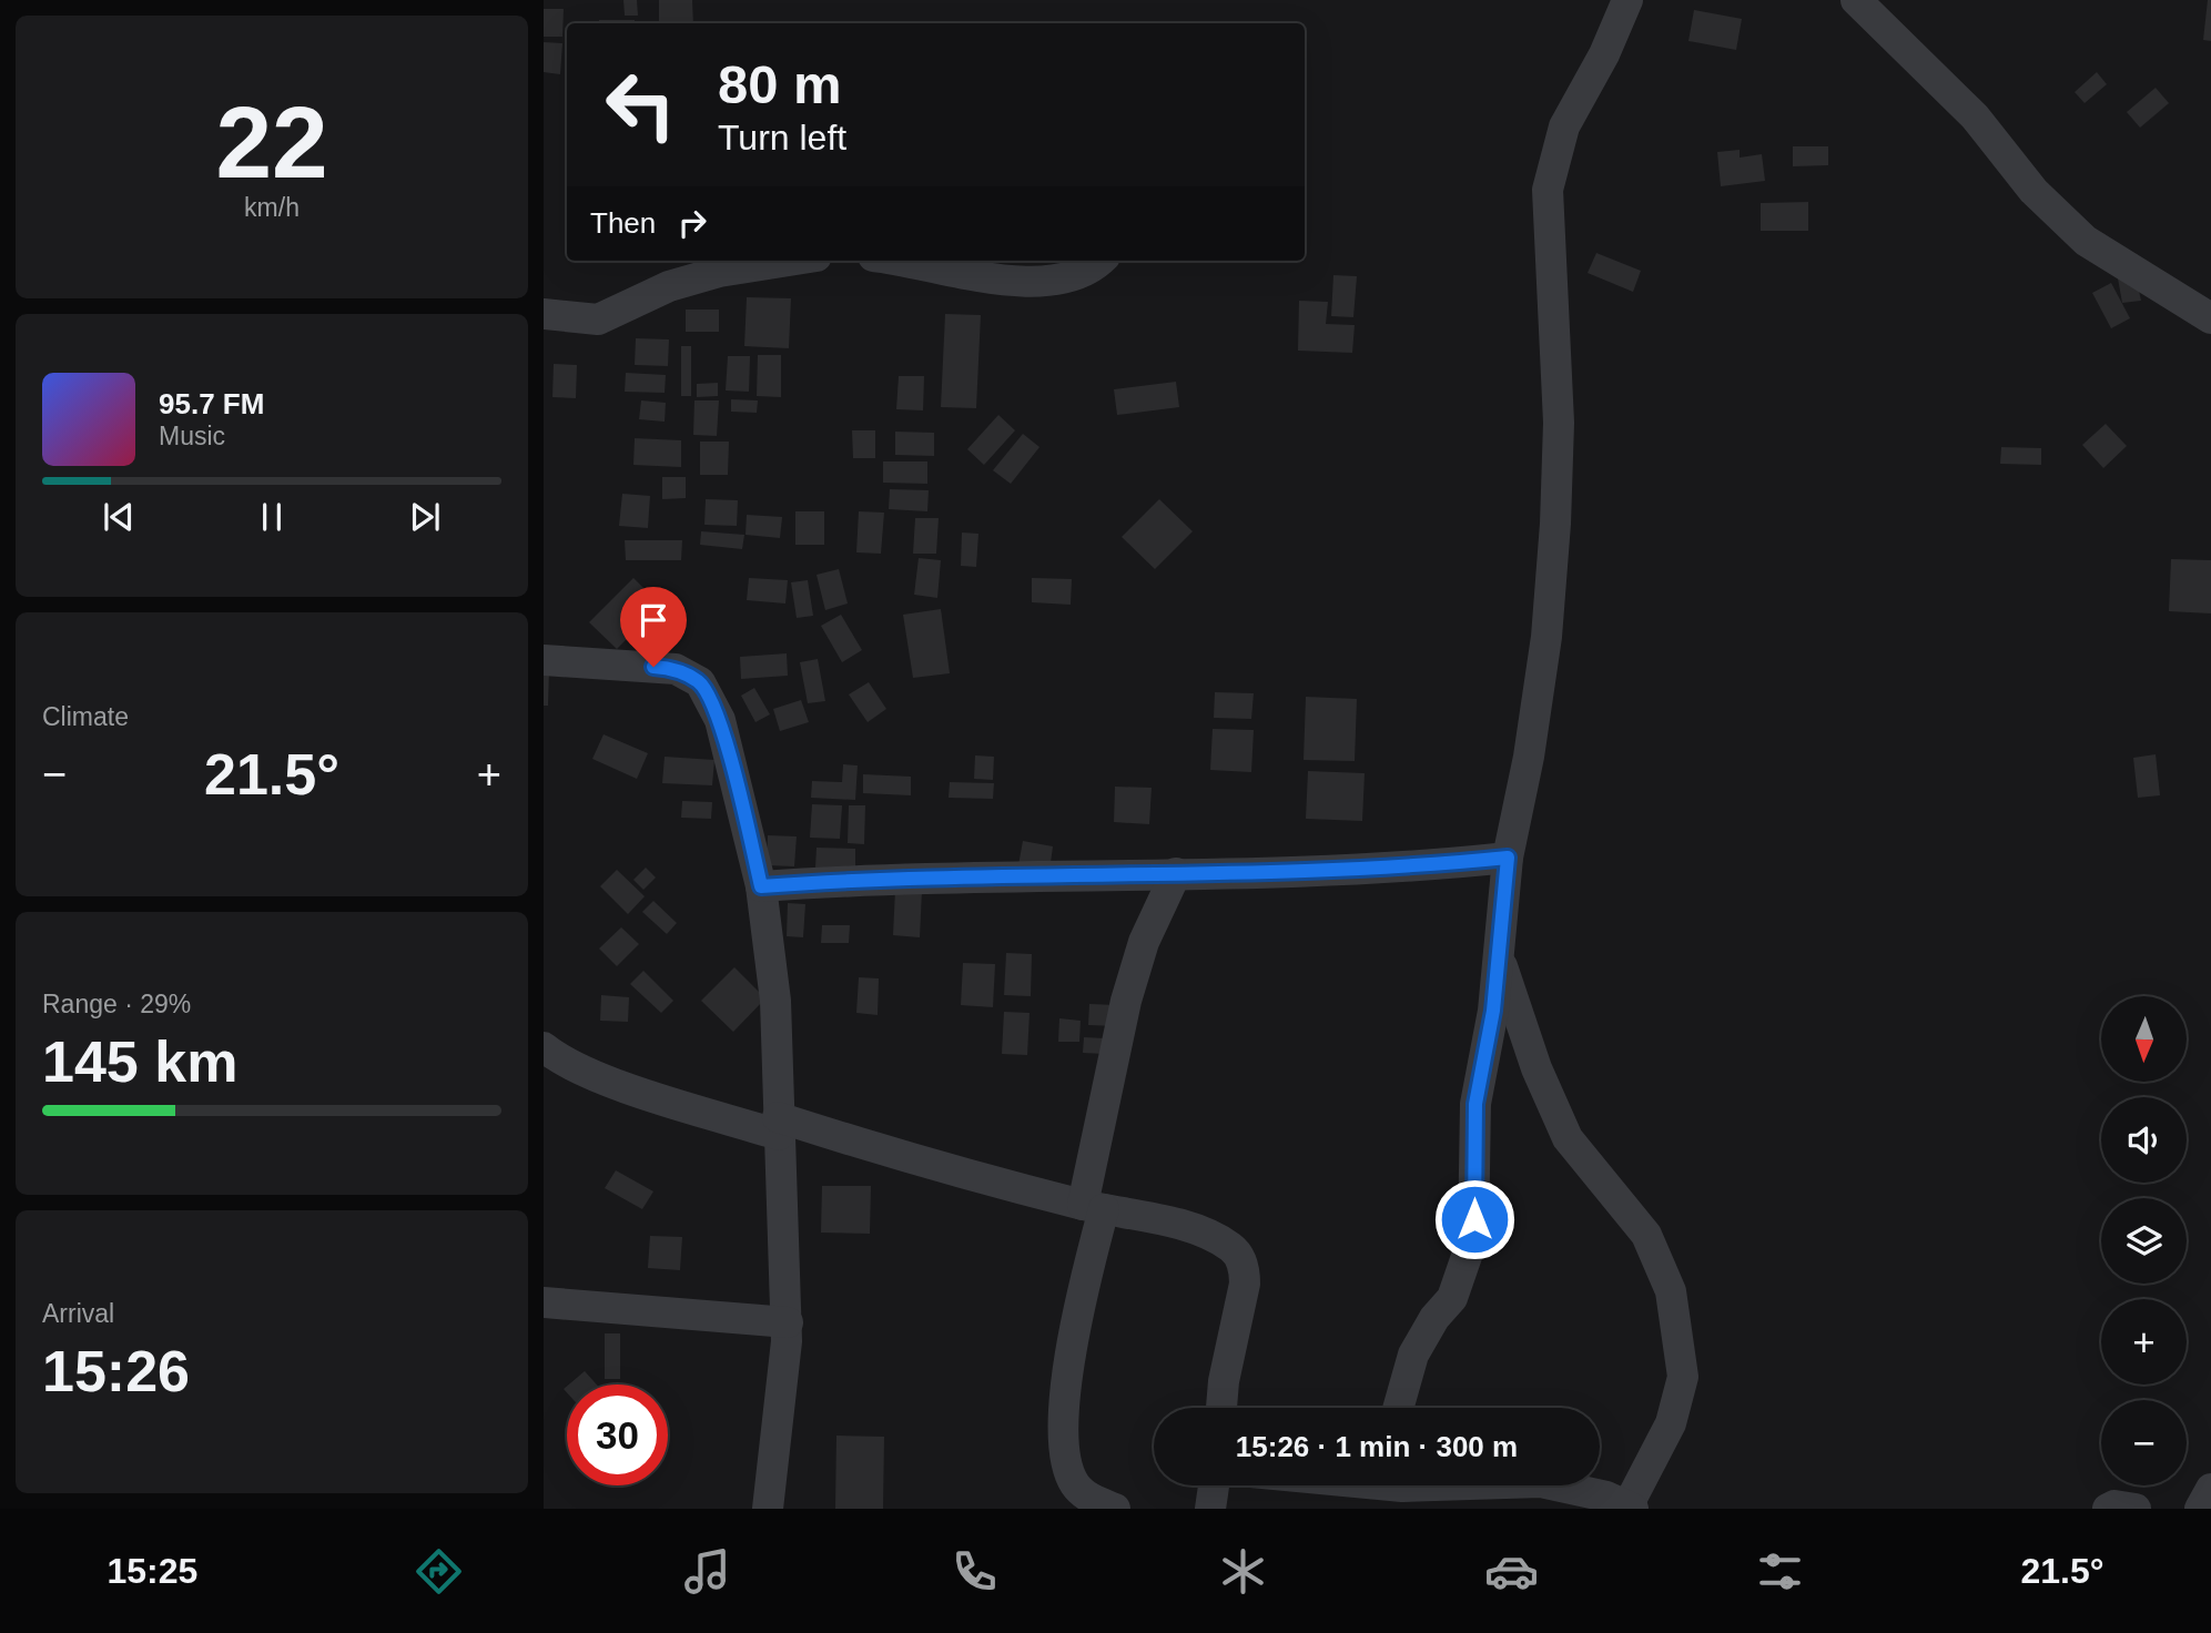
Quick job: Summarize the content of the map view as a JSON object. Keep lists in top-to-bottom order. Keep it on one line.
{"north":"bottom","page":{"tile":[["22","km/h"],"Climate",["Range · 29%","145 km"],["Arrival","15:26"]],"turn":["80 m","Turn left"],"then":"Then","song":["95.7 FM","Music"],"heat":["−","21.5°","+"],"map_buttons":["+","−"],"limit":"30","trip":"15:26 · 1 min · 300 m","tabs":["15:25","21.5°"]}}
